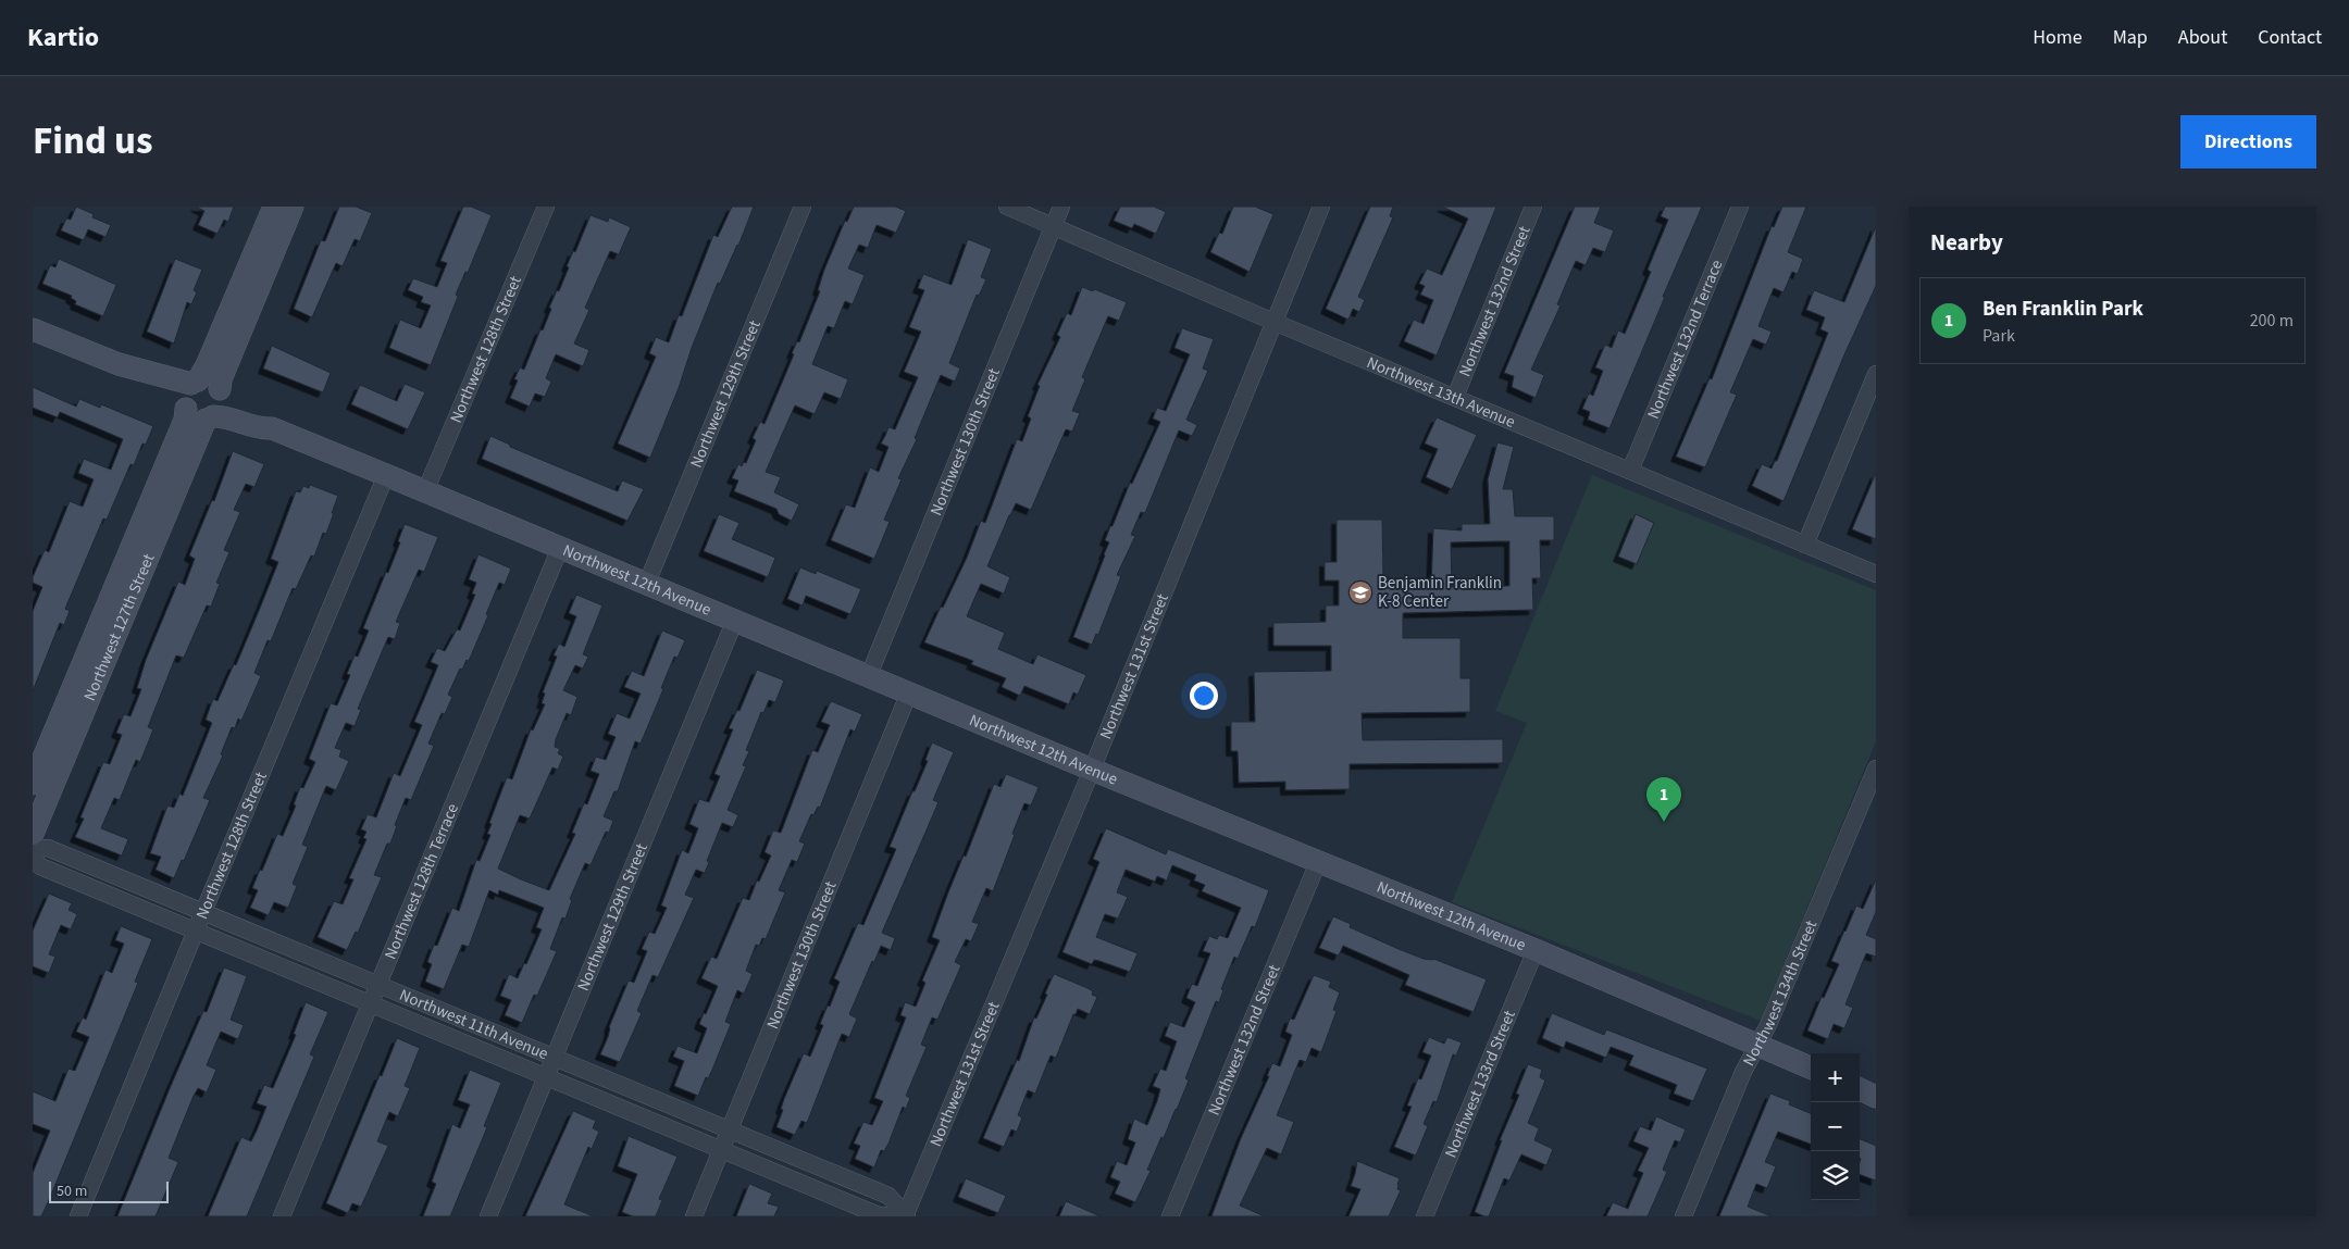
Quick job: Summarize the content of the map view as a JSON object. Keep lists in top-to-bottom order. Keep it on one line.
{"streets":{"street":["Northwest 132nd Street","Northwest 132nd Terrace","Northwest 128th Street","Northwest 13th Avenue","Northwest 129th Street","Northwest 130th Street","Northwest 12th Avenue","Northwest 127th Street","Northwest 131st Street","Northwest 128th Terrace","Northwest 134th Street","Northwest 11th Avenue","Northwest 133rd Street"]},"crossings":[["Northwest 132nd Street","Northwest 13th Avenue"],["Northwest 132nd Street","Northwest 12th Avenue"],["Northwest 132nd Terrace","Northwest 13th Avenue"],["Northwest 128th Street","Northwest 12th Avenue"],["Northwest 128th Street","Northwest 11th Avenue"],["Northwest 13th Avenue","Northwest 130th Street"],["Northwest 13th Avenue","Northwest 131st Street"],["Northwest 129th Street","Northwest 12th Avenue"],["Northwest 129th Street","Northwest 11th Avenue"],["Northwest 130th Street","Northwest 12th Avenue"],["Northwest 130th Street","Northwest 11th Avenue"],["Northwest 12th Avenue","Northwest 127th Street"],["Northwest 12th Avenue","Northwest 131st Street"],["Northwest 12th Avenue","Northwest 128th Terrace"],["Northwest 12th Avenue","Northwest 134th Street"],["Northwest 12th Avenue","Northwest 133rd Street"],["Northwest 131st Street","Northwest 11th Avenue"],["Northwest 128th Terrace","Northwest 11th Avenue"]],"places":{"school or university":["Benjamin Franklin K-8 Center"]},"scale_bar":"50 m","page":{"header":"Kartio","nav":["Home","Map","About","Contact"],"title":"Find us","buttons":"Directions","heading":"Nearby","list":[{"mark":"1","name":"Ben Franklin Park","note":"Park","value":"200 m"}],"pins":"1","map_buttons":["+","−"],"scale":"50 m"}}
